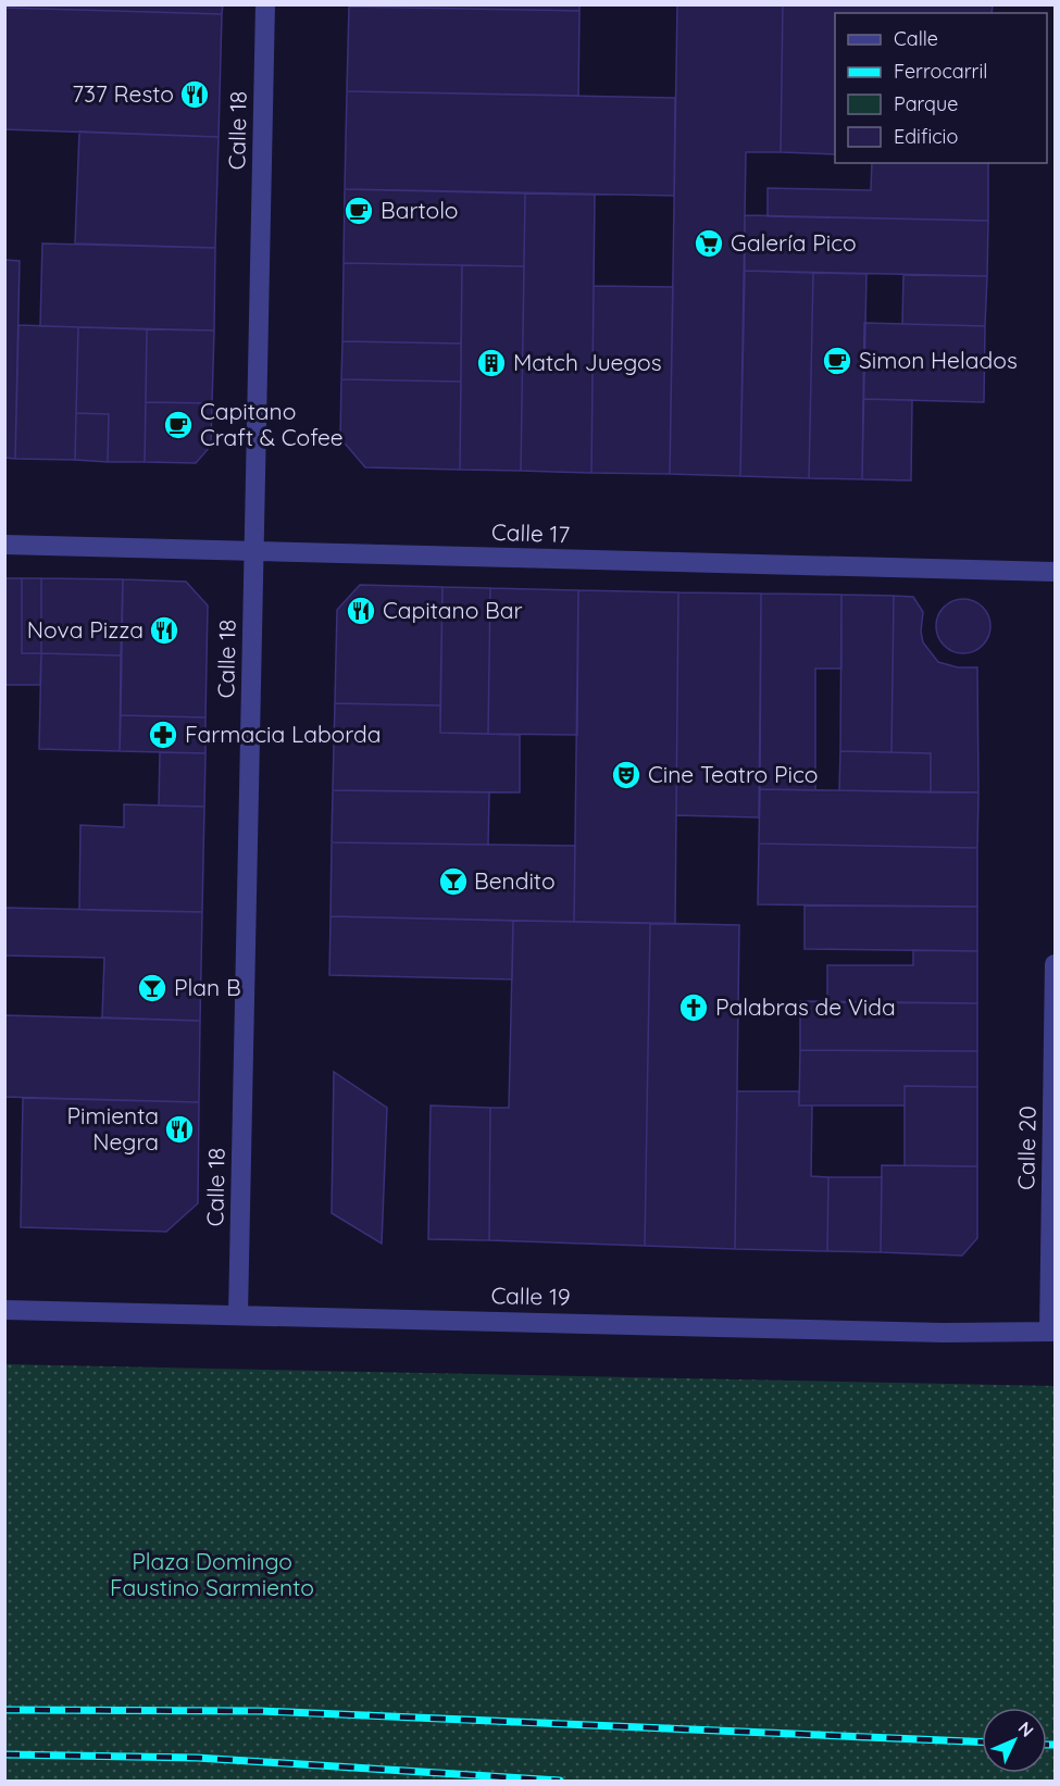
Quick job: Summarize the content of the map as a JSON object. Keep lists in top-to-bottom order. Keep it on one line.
{"streets":{"street":["Calle 18","Calle 17","Calle 20","Calle 19"]},"crossings":[["Calle 18","Calle 17"],["Calle 18","Calle 19"],["Calle 20","Calle 19"]],"parks":["Plaza Domingo Faustino Sarmiento"],"places":{"restaurant":["737 Resto","Capitano Bar","Nova Pizza","Pimienta Negra"],"cafe":["Bartolo","Simon Helados","Capitano Craft & Cofee"],"supermarket":["Galería Pico"],"building":["Match Juegos"],"pharmacy":["Farmacia Laborda"],"theatre":["Cine Teatro Pico"],"bar":["Bendito","Plan B"],"church":["Palabras de Vida"]},"legend":["Calle","Ferrocarril","Parque","Edificio"],"north":"top right"}
